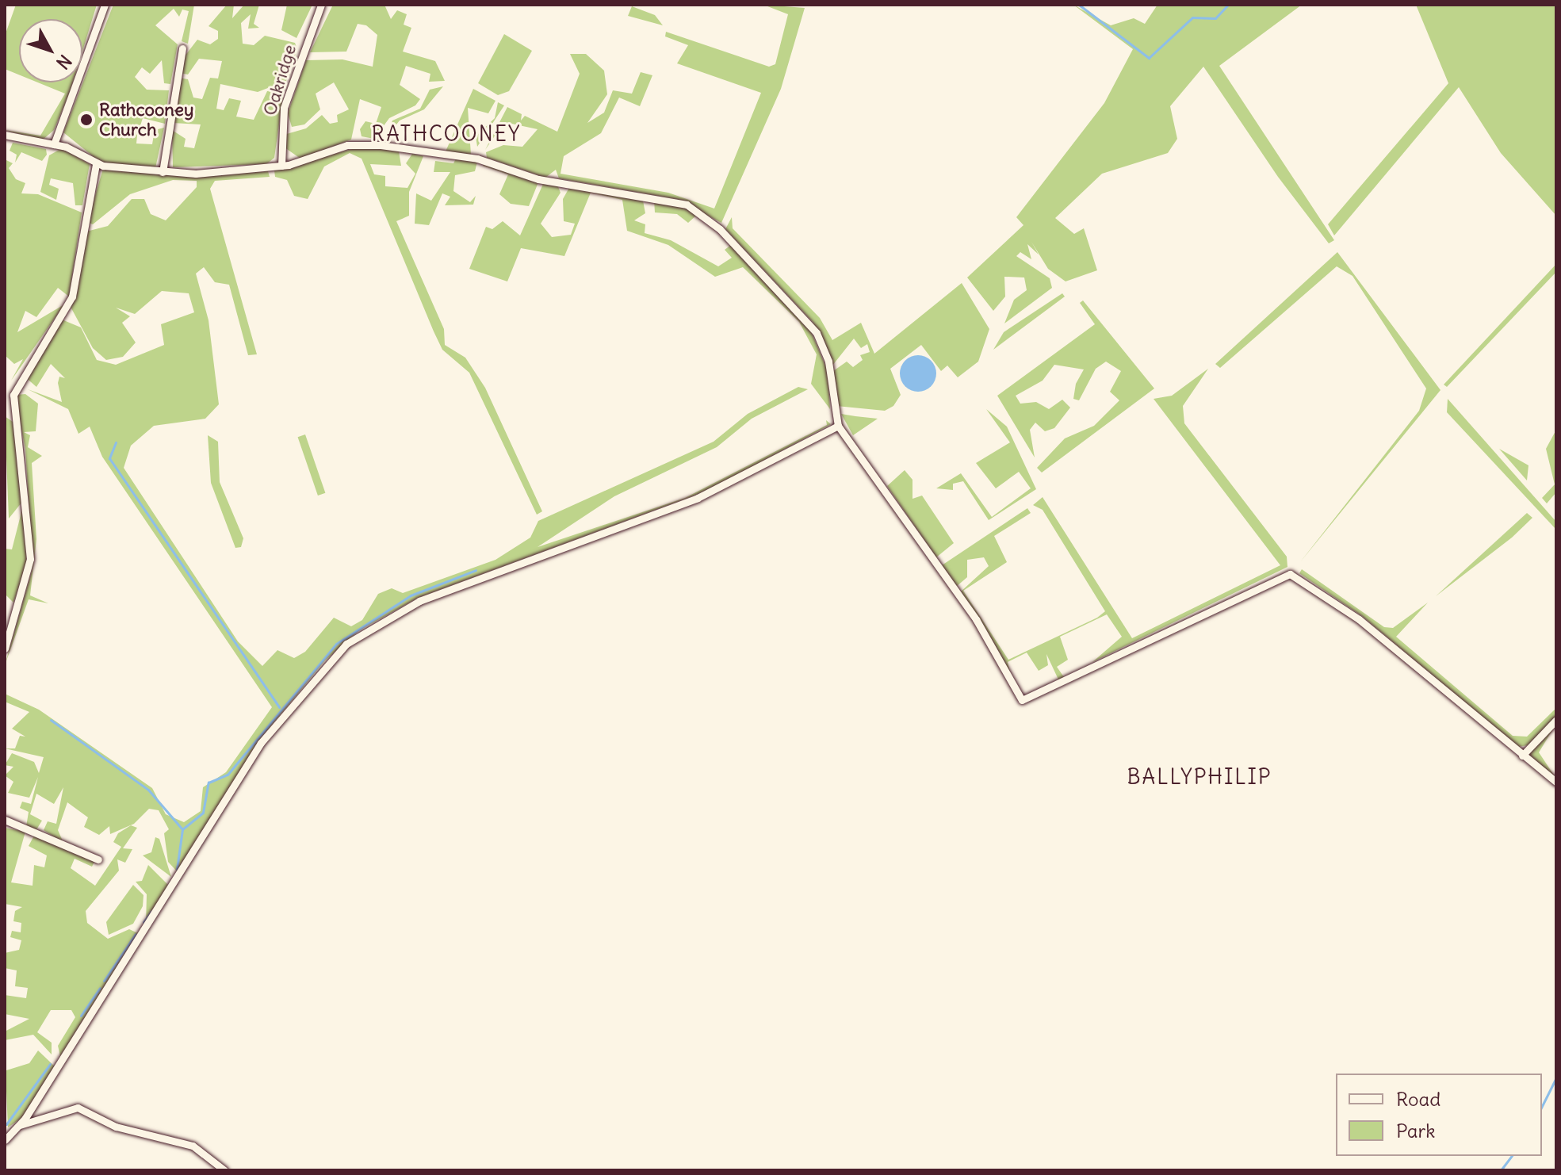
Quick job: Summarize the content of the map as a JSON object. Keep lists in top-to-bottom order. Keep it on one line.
{"streets":{"street":["Oakridge"]},"districts":["RATHCOONEY","BALLYPHILIP"],"places":["Rathcooney Church"],"legend":["Road","Park"],"north":"bottom right"}
